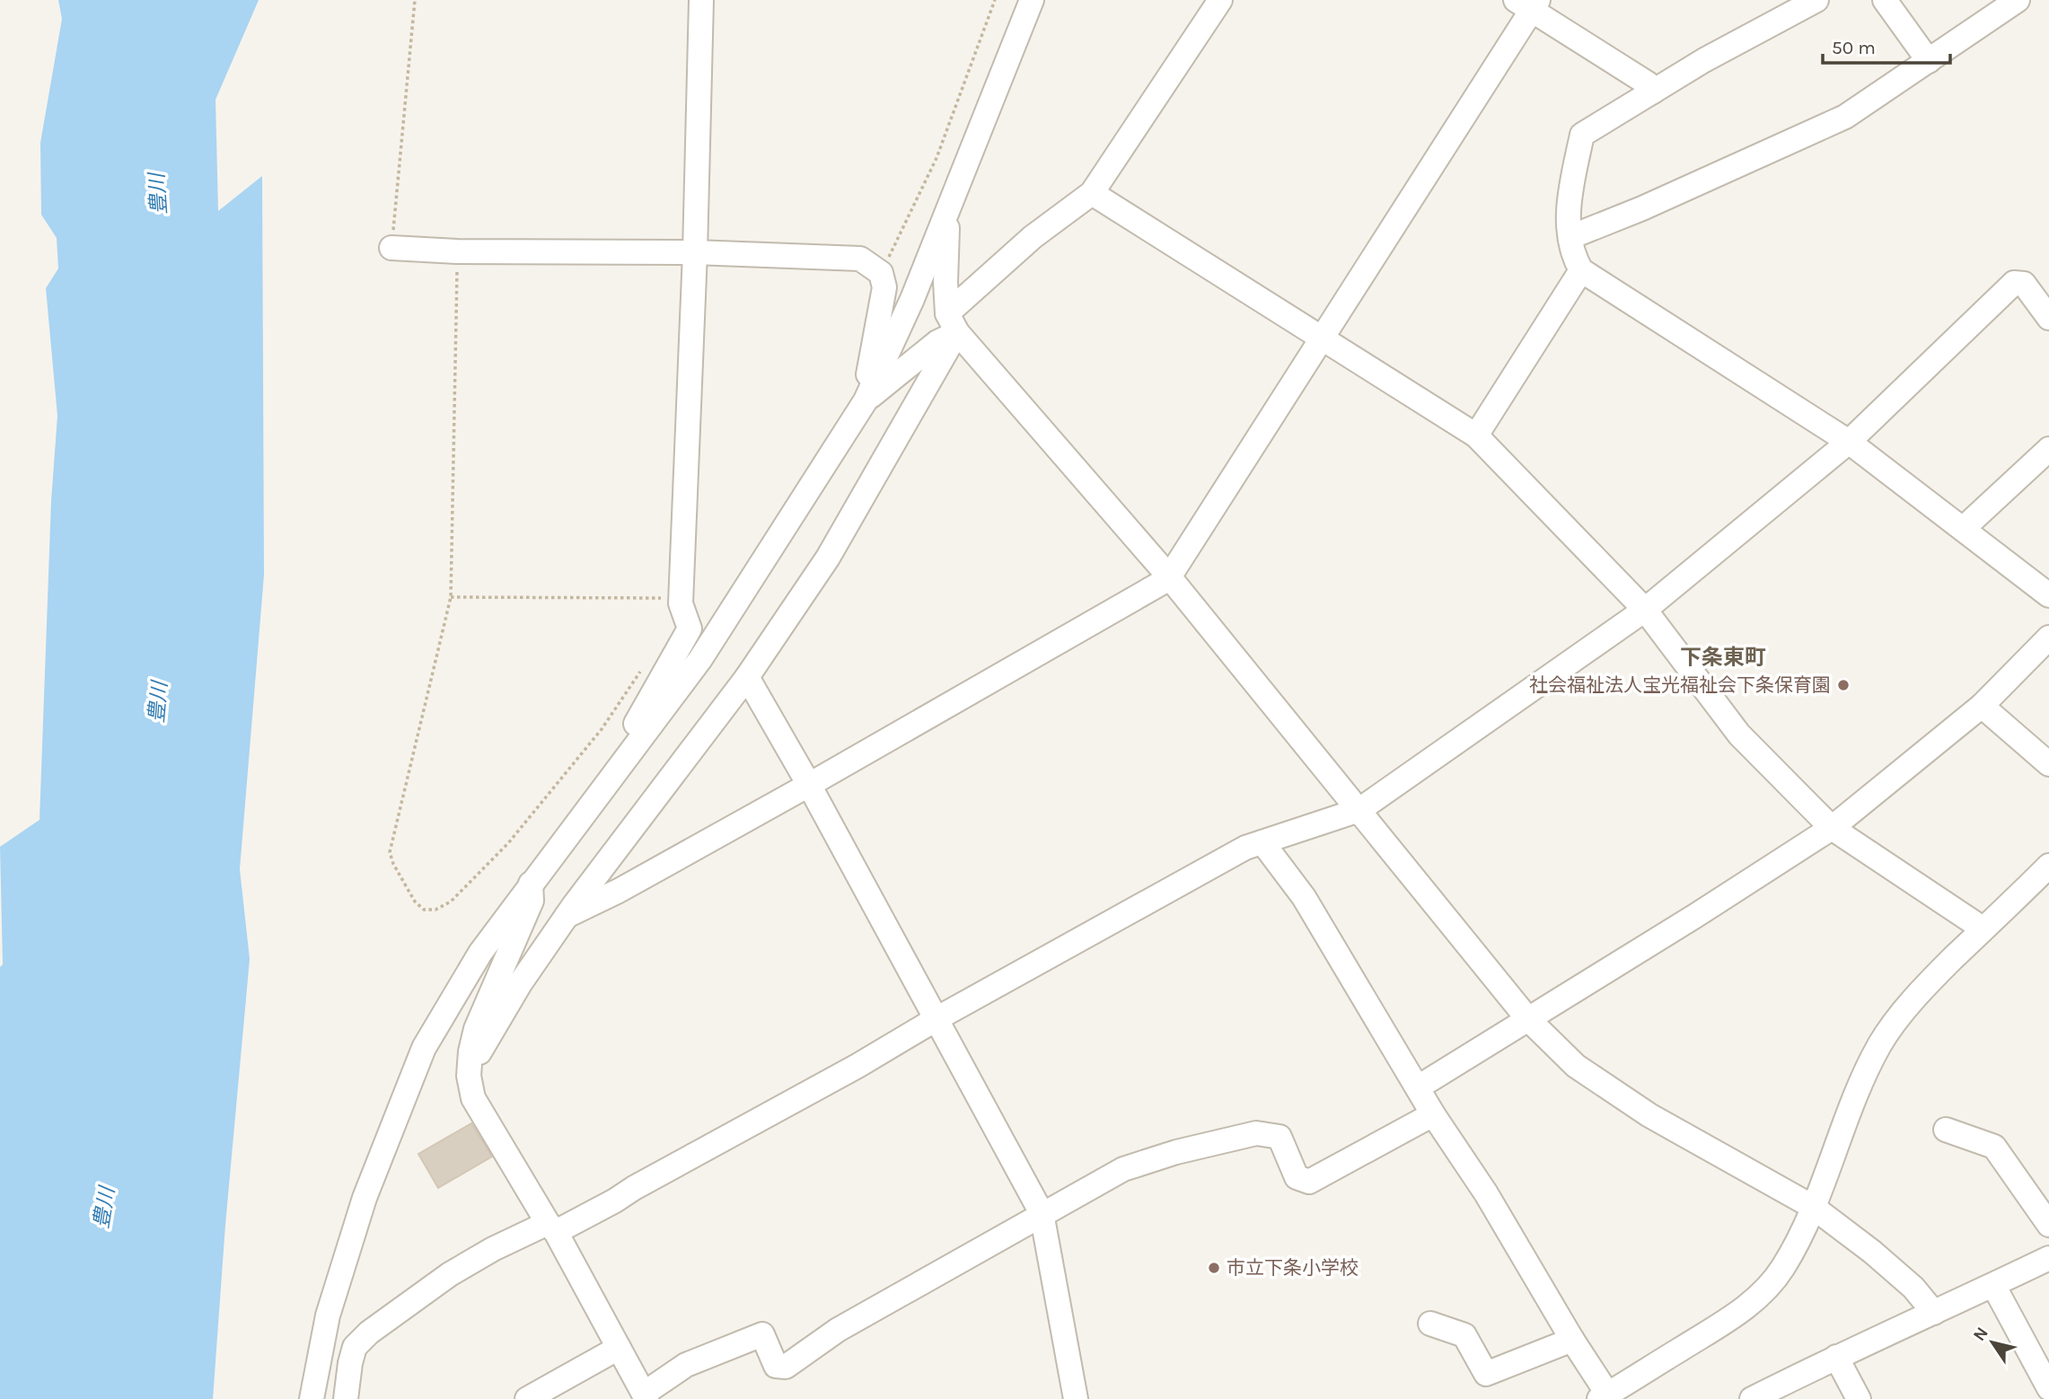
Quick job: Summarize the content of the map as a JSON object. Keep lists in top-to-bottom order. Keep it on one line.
{"districts":["下条東町"],"water":["豊川"],"places":["社会福祉法人宝光福祉会下条保育園","市立下条小学校"],"scale_bar":"50 m","north":"top left"}
